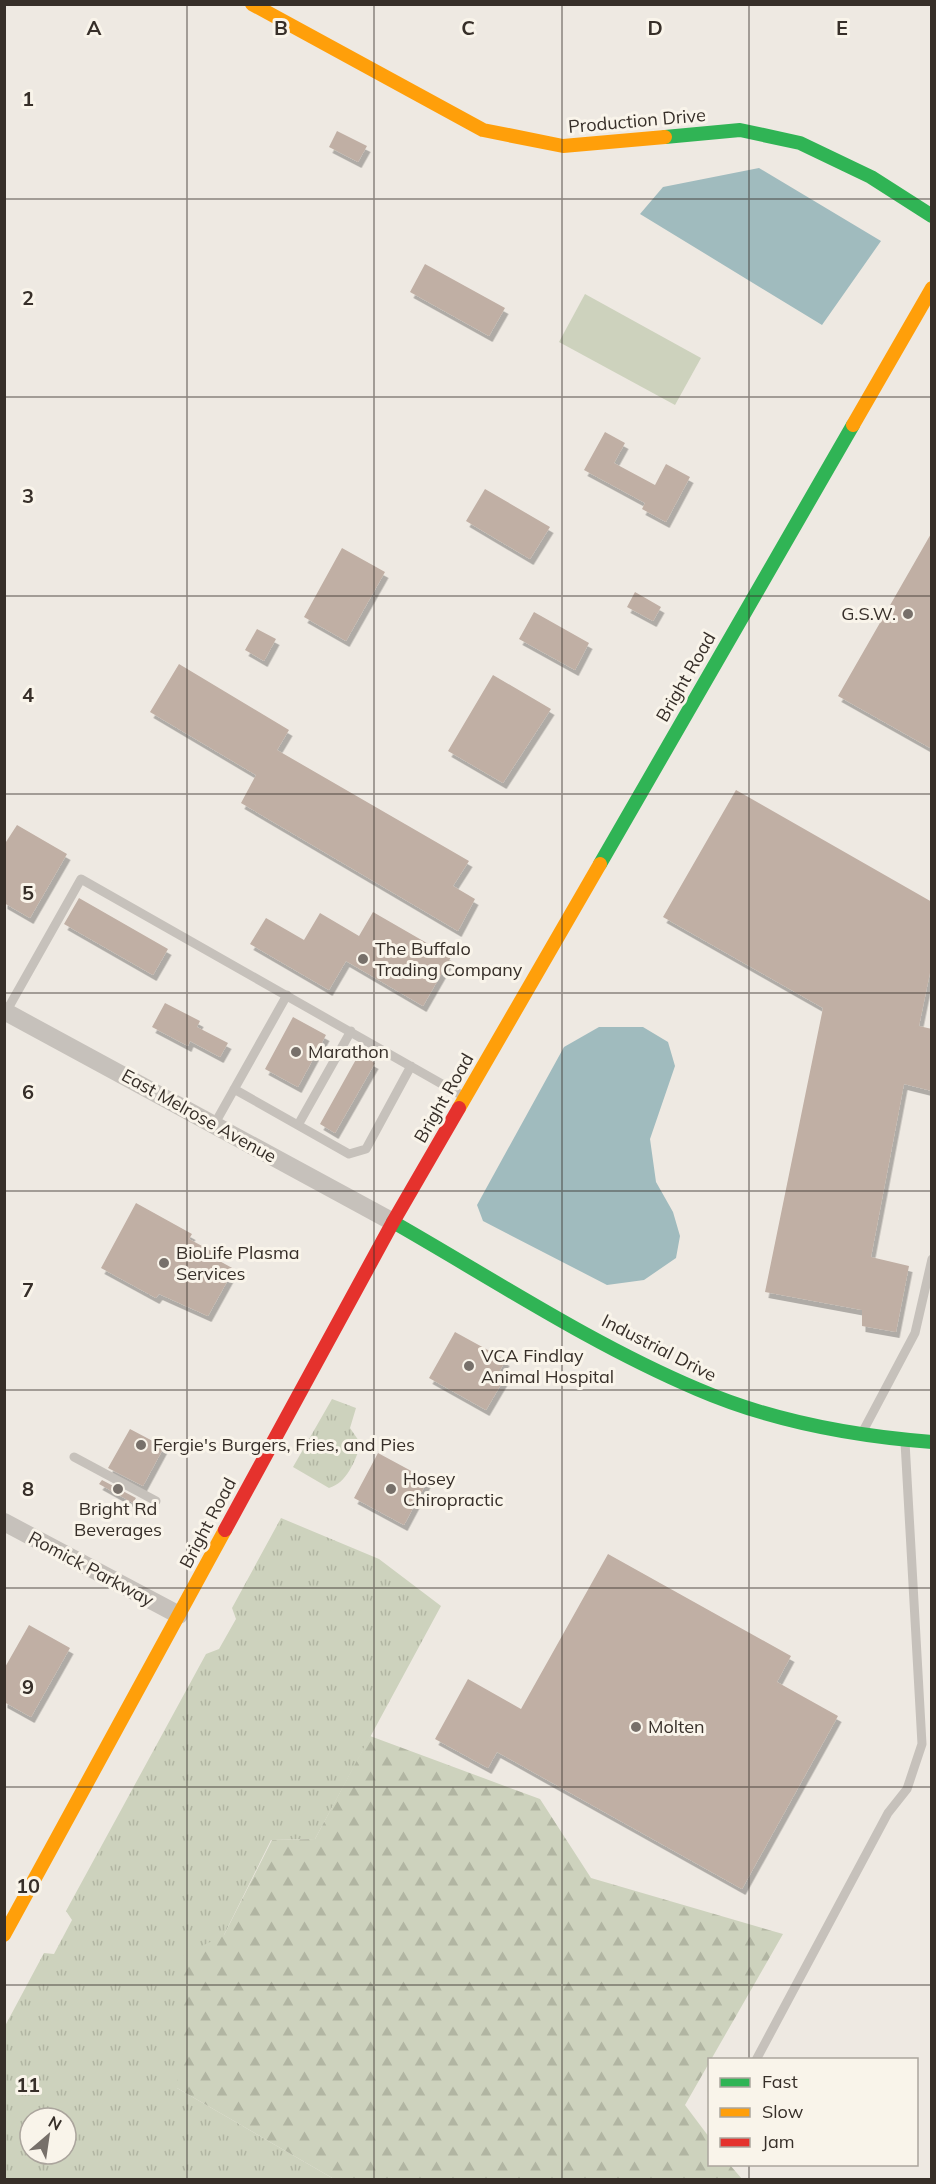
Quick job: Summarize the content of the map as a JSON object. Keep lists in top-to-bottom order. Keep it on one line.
{"streets":{"main road":["Production Drive","Bright Road","Industrial Drive"],"street":["East Melrose Avenue","Romick Parkway"]},"crossings":[["Bright Road","East Melrose Avenue"],["Bright Road","Industrial Drive"],["Bright Road","Romick Parkway"],["East Melrose Avenue","Industrial Drive"]],"places":["G.S.W.","The Buffalo Trading Company","Marathon","BioLife Plasma Services","VCA Findlay Animal Hospital","Fergie's Burgers, Fries, and Pies","Bright Rd Beverages","Hosey Chiropractic","Molten"],"legend":["Fast","Slow","Jam"],"north":"top right","grid":{"columns":["A","B","C","D","E"],"rows":["1","2","3","4","5","6","7","8","9","10","11"]}}
